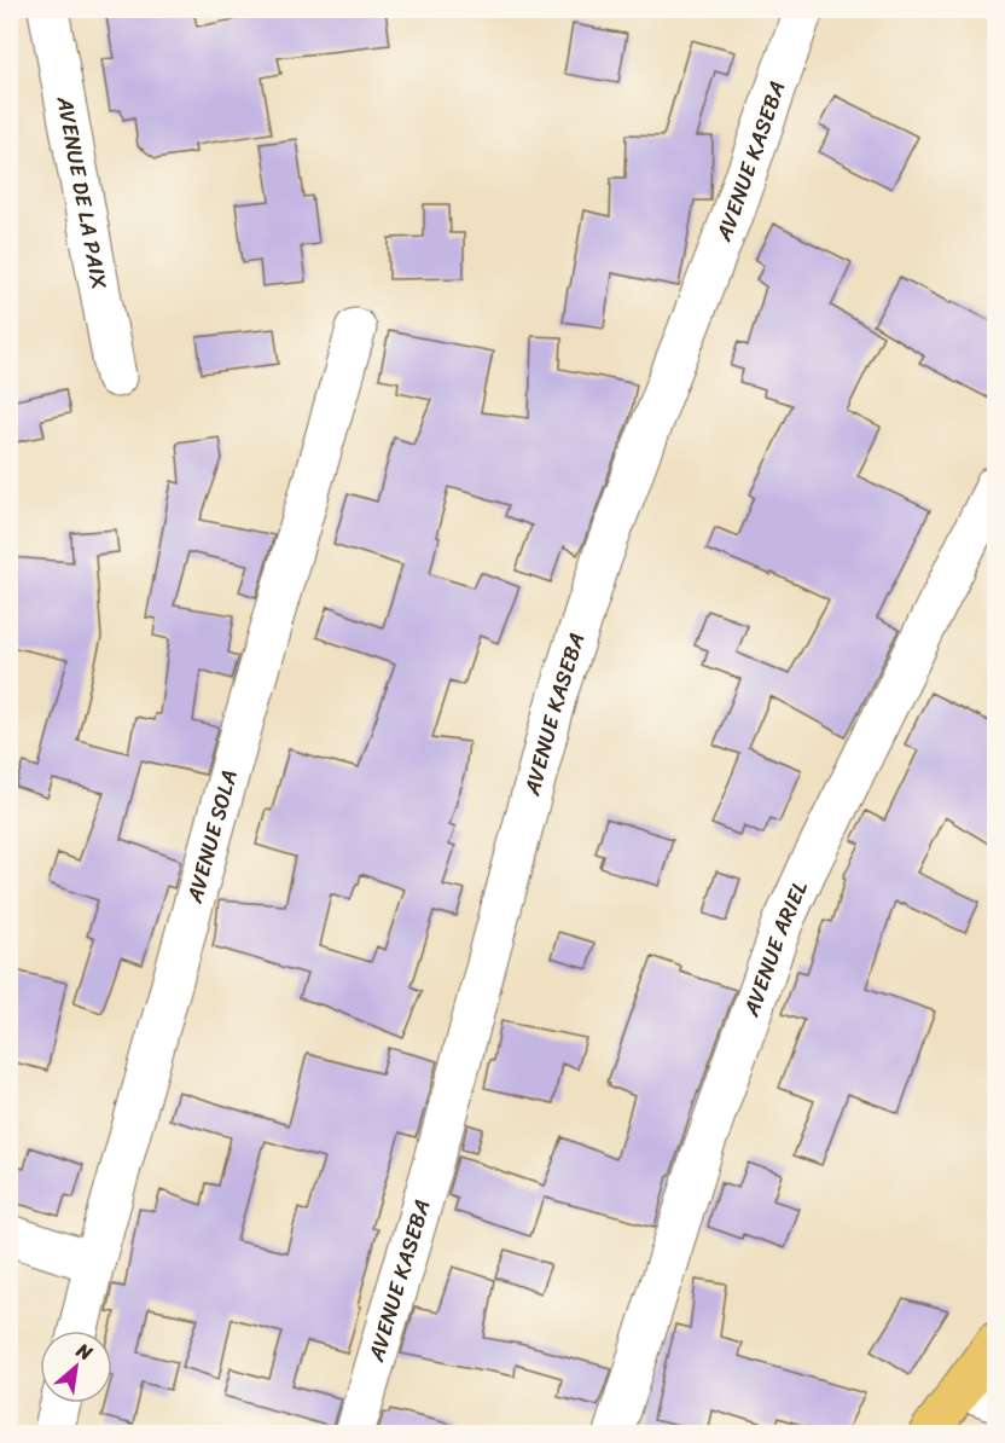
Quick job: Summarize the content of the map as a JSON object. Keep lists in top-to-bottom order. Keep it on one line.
{"streets":{"street":["AVENUE KASEBA","AVENUE DE LA PAIX","AVENUE SOLA","AVENUE ARIEL"]},"north":"top right"}
